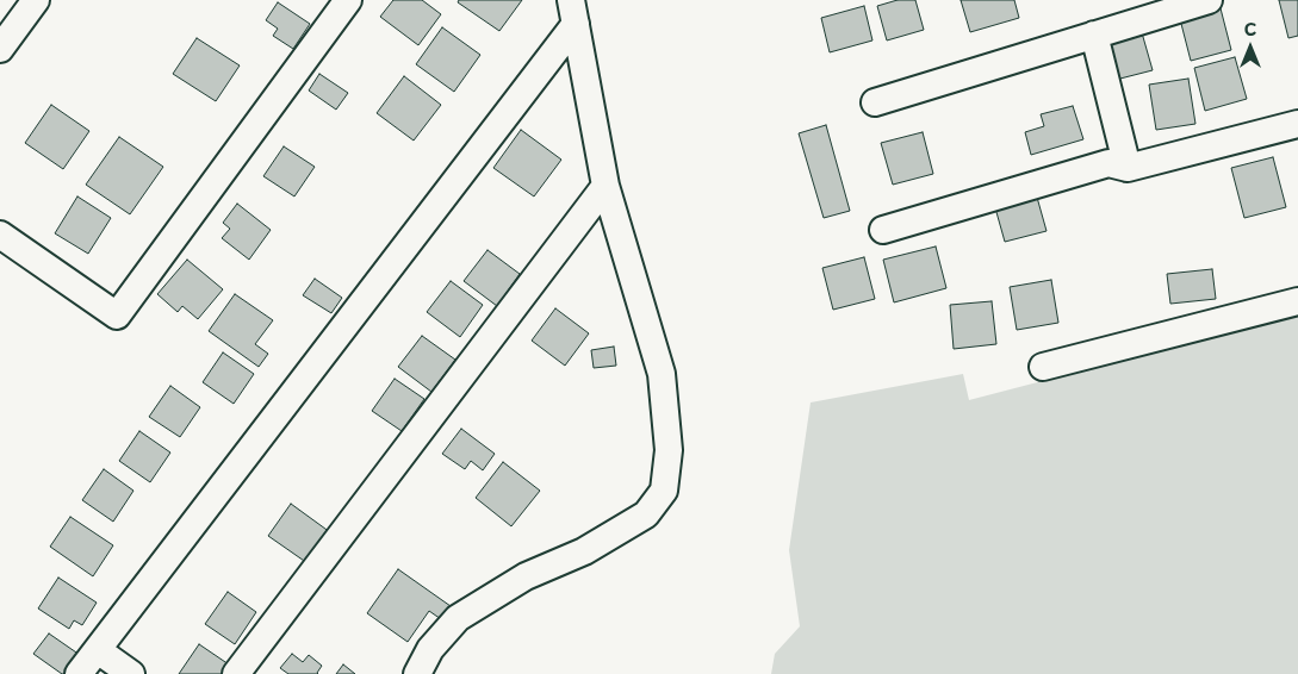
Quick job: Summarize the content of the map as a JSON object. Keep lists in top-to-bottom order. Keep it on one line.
{"north":"top"}
